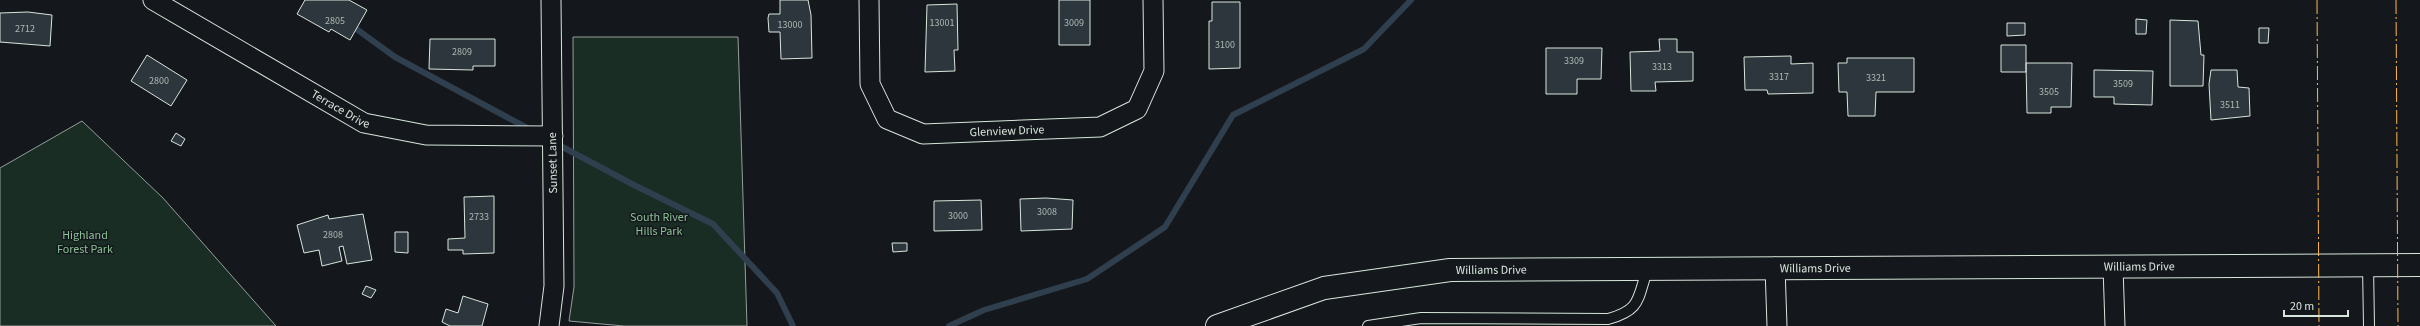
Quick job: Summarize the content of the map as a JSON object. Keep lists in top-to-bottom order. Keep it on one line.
{"streets":{"main road":["Williams Drive"],"street":["Terrace Drive","Glenview Drive","Sunset Lane"]},"crossings":[["Terrace Drive","Sunset Lane"]],"parks":["South River Hills Park","Highland Forest Park"],"house_numbers":["2805","13001","3009","13000","2712","3100","2809","3309","3313","3317","3321","2800","3509","3505","3511","3008","3000","2733","2808"],"scale_bar":"20 m"}
